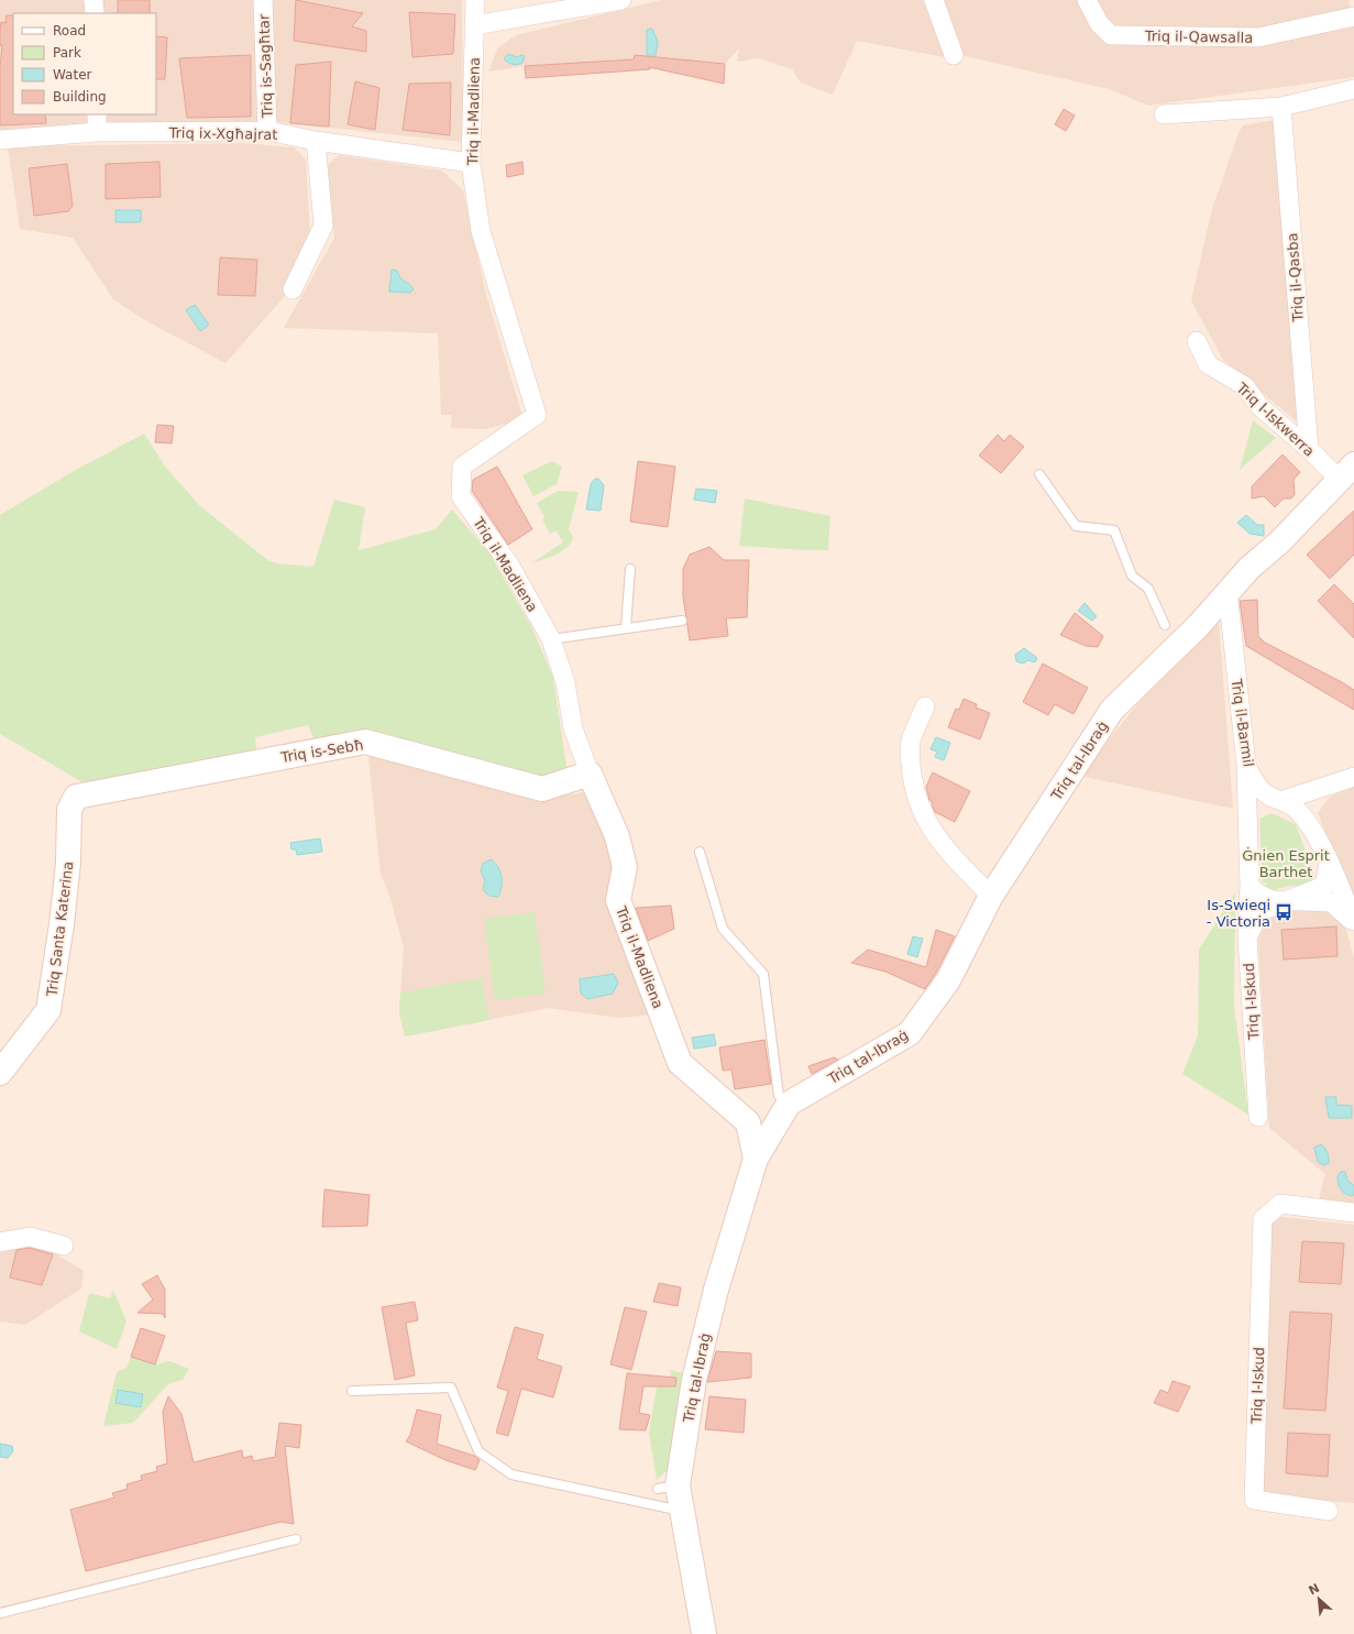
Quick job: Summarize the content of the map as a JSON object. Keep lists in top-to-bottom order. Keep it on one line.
{"streets":{"main road":["Triq il-Madliena","Triq is-Sebħ","Triq tal-Ibraġ","Triq Santa Katerina"],"street":["Triq il-Qawsalla","Triq is-Sagħtar","Triq ix-Xgħajrat","Triq il-Qasba","Triq l-Iskwerra","Triq il-Barmil","Triq l-Iskud"]},"crossings":[["Triq is-Sagħtar","Triq ix-Xgħajrat"],["Triq il-Madliena","Triq ix-Xgħajrat"],["Triq il-Madliena","Triq is-Sebħ"],["Triq il-Qasba","Triq l-Iskwerra"],["Triq l-Iskwerra","Triq tal-Ibraġ"],["Triq il-Barmil","Triq tal-Ibraġ"],["Triq il-Barmil","Triq l-Iskud"],["Triq is-Sebħ","Triq Santa Katerina"]],"parks":["Ġnien Esprit Barthet"],"places":{"bus stop":["Is-Swieqi - Victoria"]},"legend":["Road","Park","Water","Building"],"north":"top left"}
